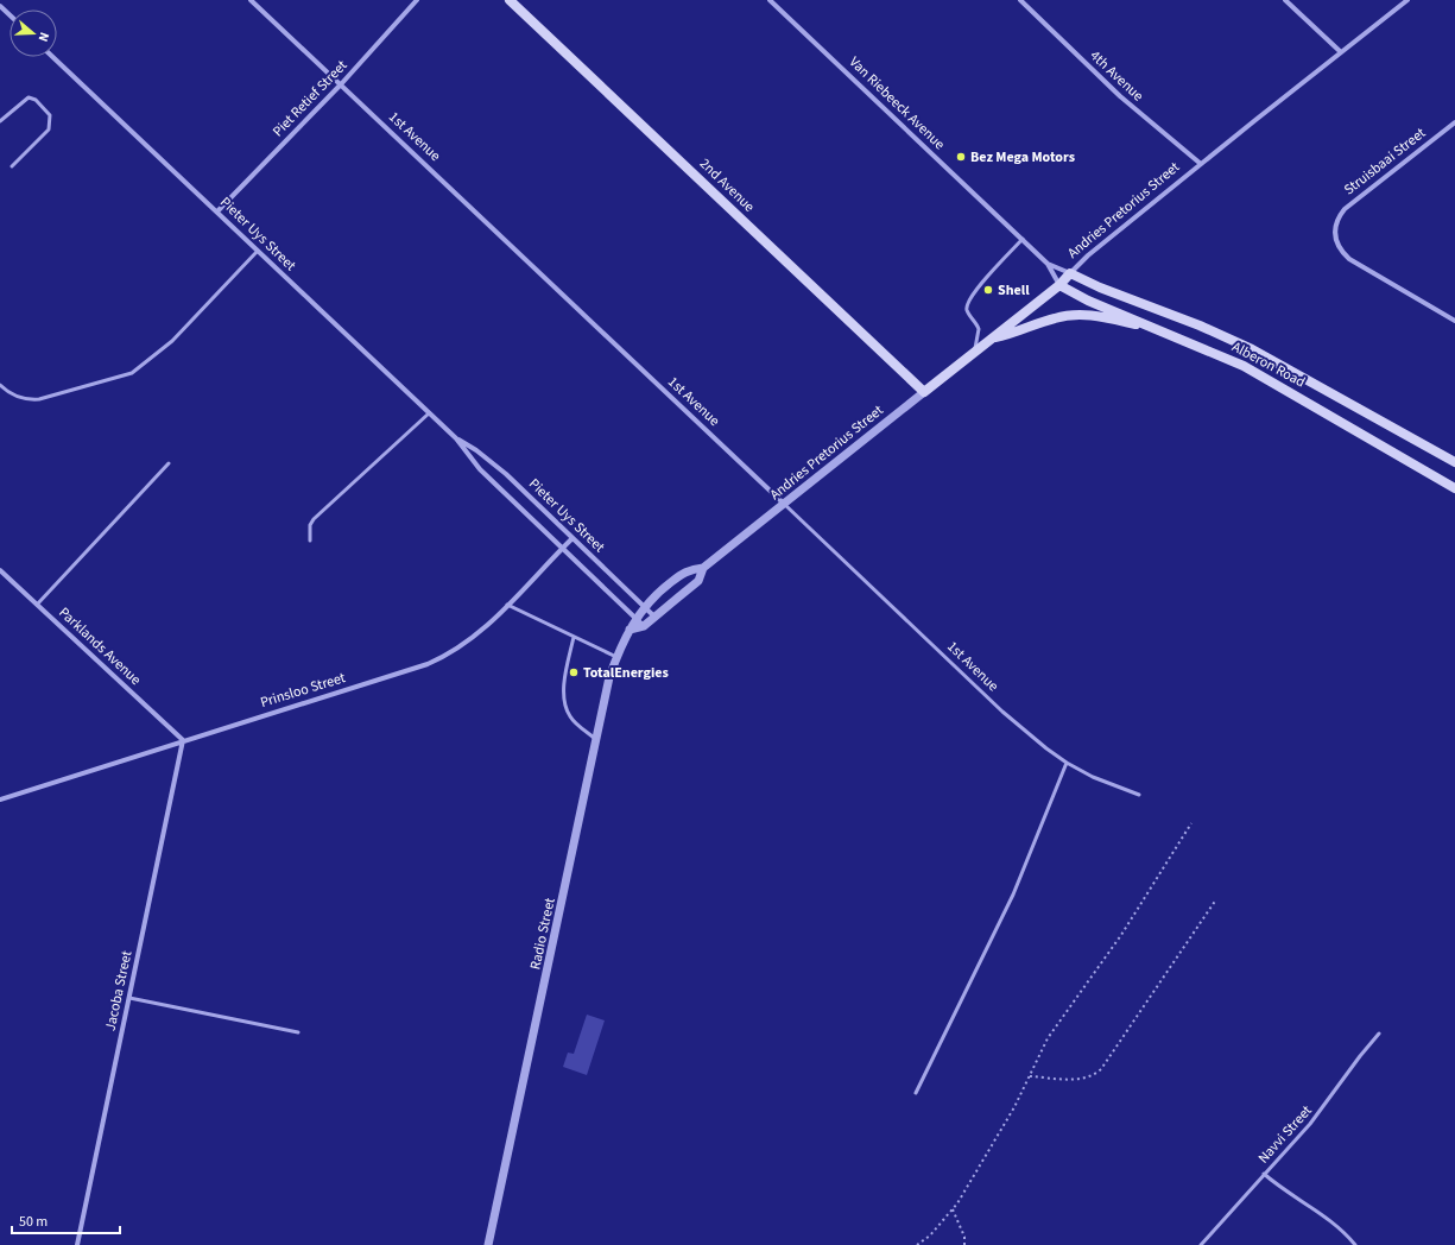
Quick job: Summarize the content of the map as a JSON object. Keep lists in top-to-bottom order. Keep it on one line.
{"streets":{"main road":["2nd Avenue","Andries Pretorius Street","Alberon Road"],"street":["4th Avenue","Piet Retief Street","Van Riebeeck Avenue","1st Avenue","Struisbaai Street","Pieter Uys Street","Parklands Avenue","Prinsloo Street","Radio Street","Jacoba Street"],"lane":["Navvi Street"]},"crossings":[["4th Avenue","Andries Pretorius Street"],["Piet Retief Street","1st Avenue"],["Piet Retief Street","Pieter Uys Street"],["Van Riebeeck Avenue","Andries Pretorius Street"],["Van Riebeeck Avenue","Alberon Road"],["1st Avenue","Andries Pretorius Street"],["2nd Avenue","Andries Pretorius Street"],["Andries Pretorius Street","Pieter Uys Street"],["Andries Pretorius Street","Alberon Road"],["Andries Pretorius Street","Radio Street"],["Pieter Uys Street","Prinsloo Street"],["Pieter Uys Street","Radio Street"],["Parklands Avenue","Prinsloo Street"],["Parklands Avenue","Jacoba Street"],["Prinsloo Street","Jacoba Street"]],"places":["Bez Mega Motors","Shell","TotalEnergies"],"scale_bar":"50 m","north":"right"}
